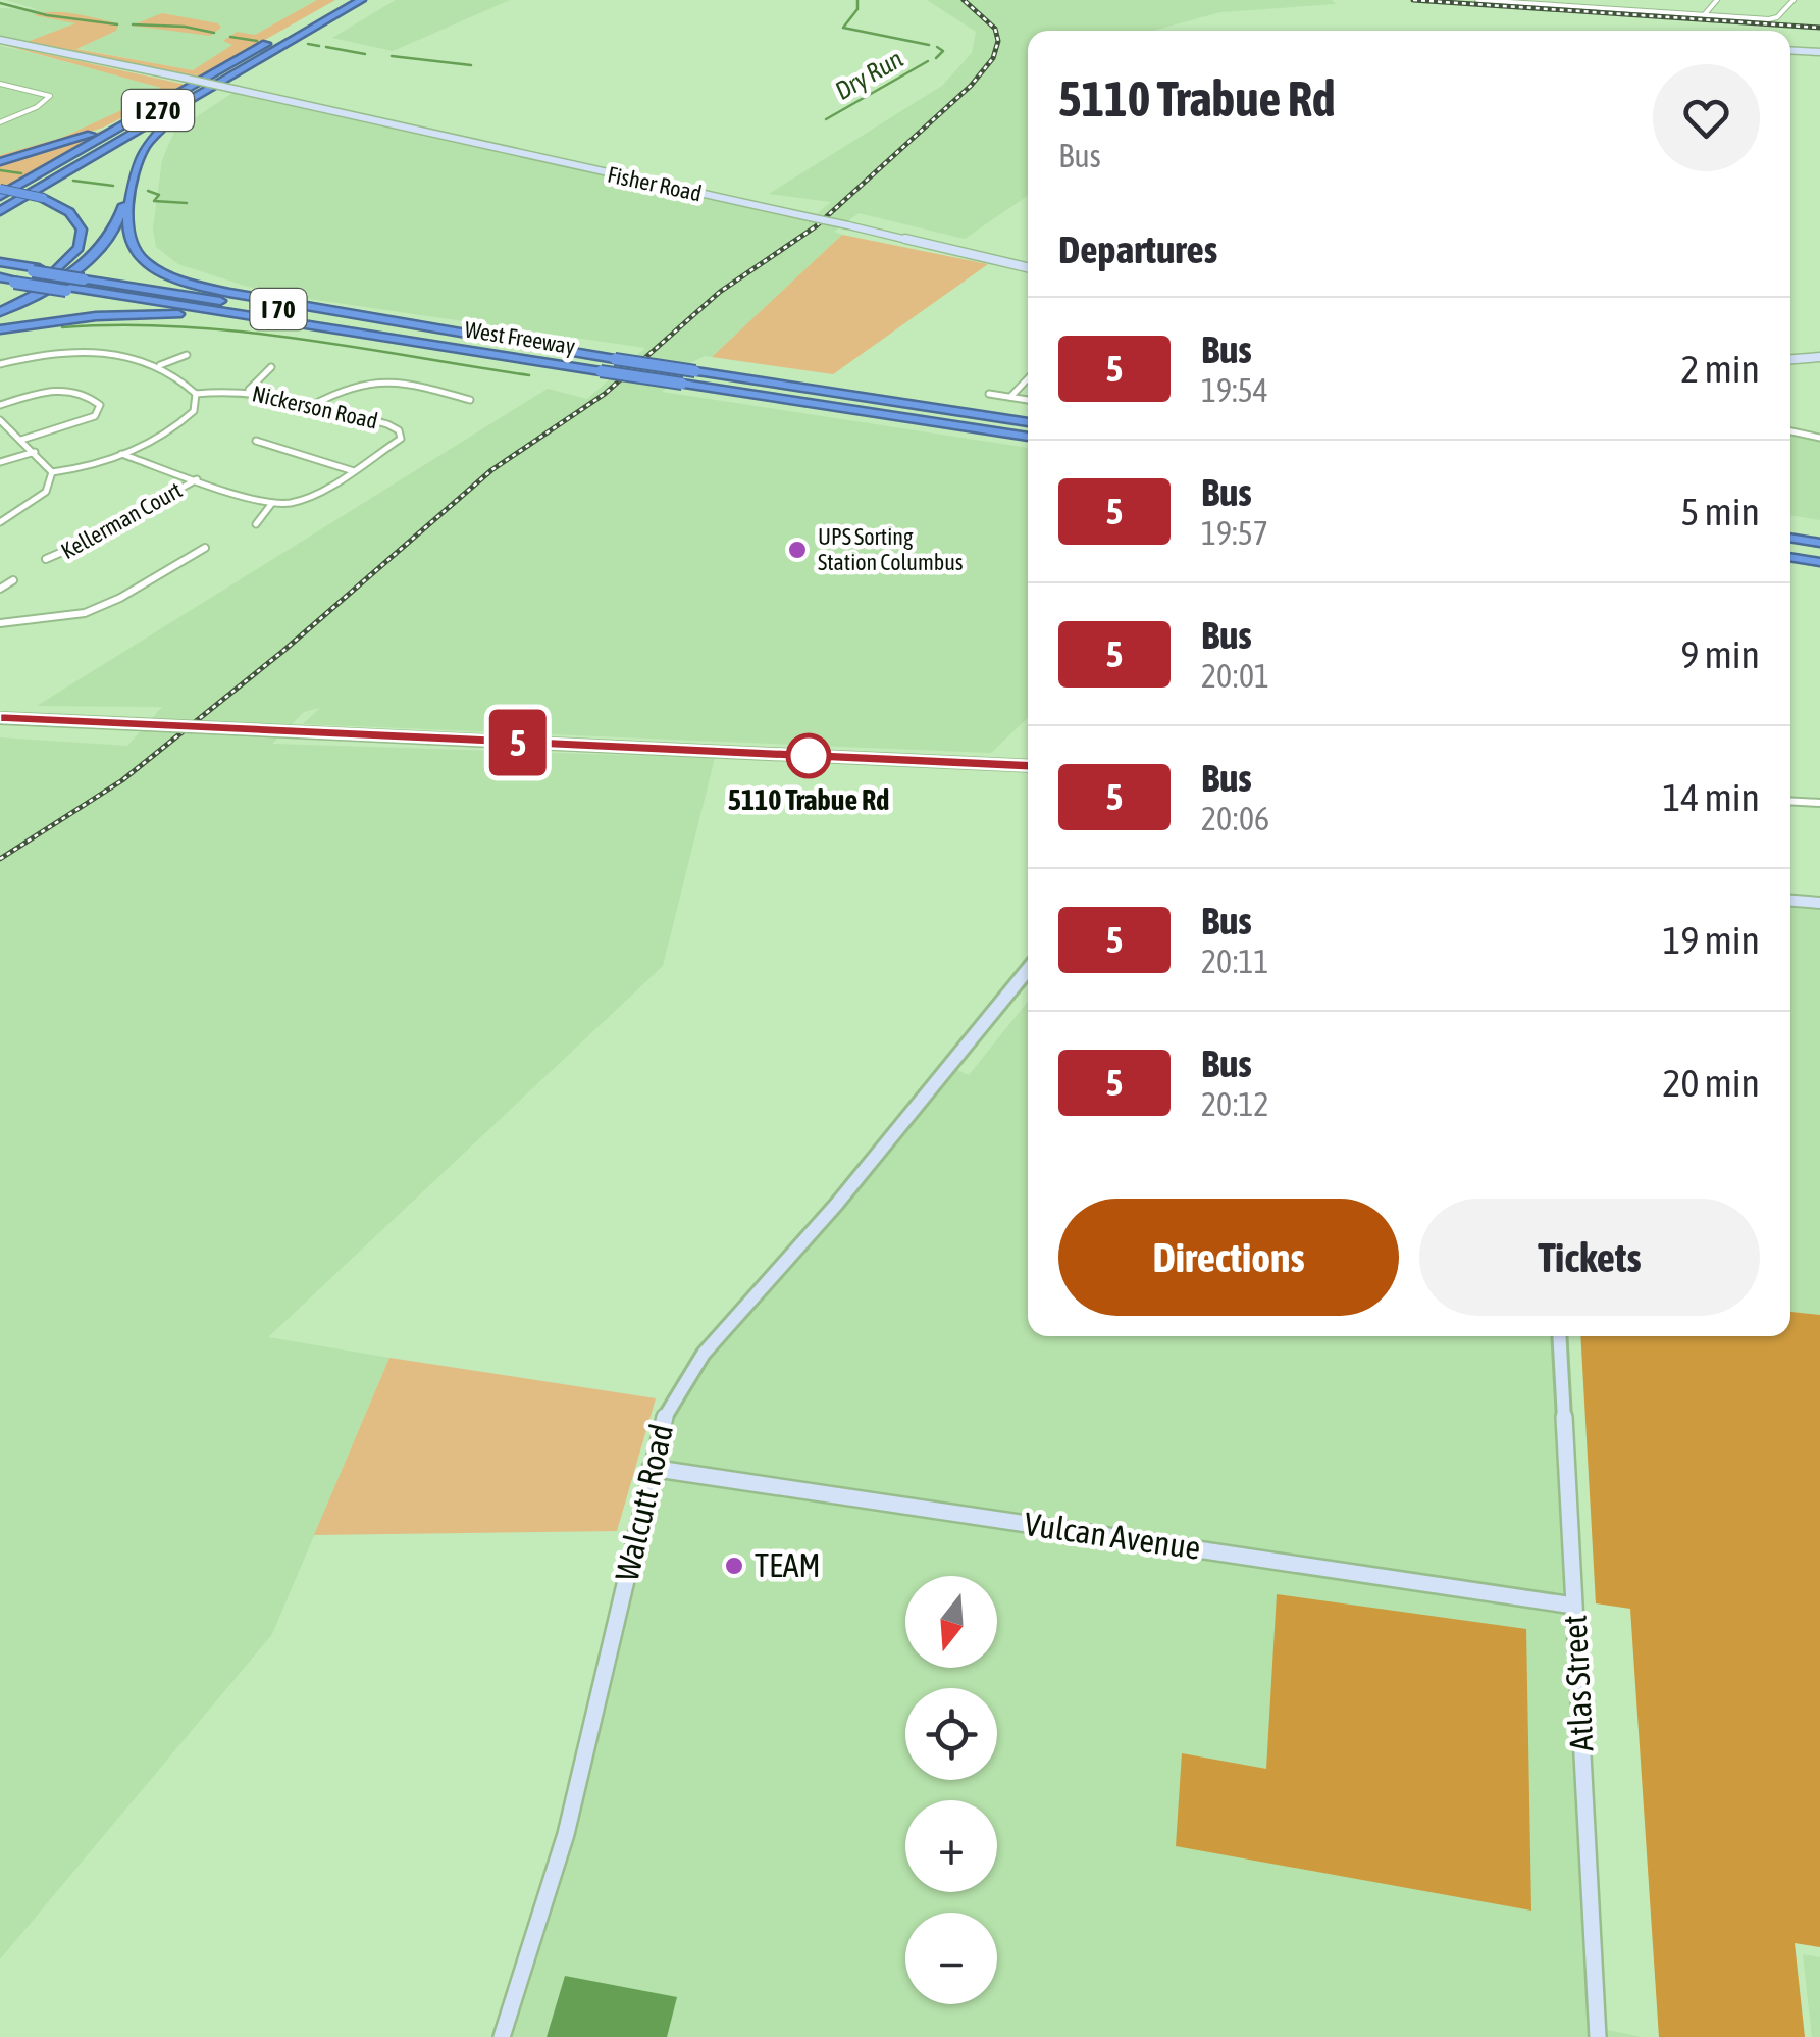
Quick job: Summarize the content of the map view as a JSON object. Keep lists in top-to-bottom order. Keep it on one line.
{"streets":{"highway":["I 270","I 70","West Freeway"],"main road":["Fisher Road","Walcutt Road","Vulcan Avenue","Atlas Street"],"street":["Nickerson Road","Kellerman Court"]},"crossings":[["Walcutt Road","Vulcan Avenue"],["Vulcan Avenue","Atlas Street"]],"water":["Dry Run"],"places":["UPS Sorting Station Columbus","5110 Trabue Rd","TEAM"],"lines":["bus line 5"],"north":"bottom","page":{"on_map":"5","heading":[["5110 Trabue Rd","Bus"],"Departures"],"list":[{"mark":"5","name":"Bus","note":"19:54","value":"2 min"},{"mark":"5","name":"Bus","note":"19:57","value":"5 min"},{"mark":"5","name":"Bus","note":"20:01","value":"9 min"},{"mark":"5","name":"Bus","note":"20:06","value":"14 min"},{"mark":"5","name":"Bus","note":"20:11","value":"19 min"},{"mark":"5","name":"Bus","note":"20:12","value":"20 min"}],"buttons":["Directions","Tickets"],"map_buttons":["+","−"]}}
